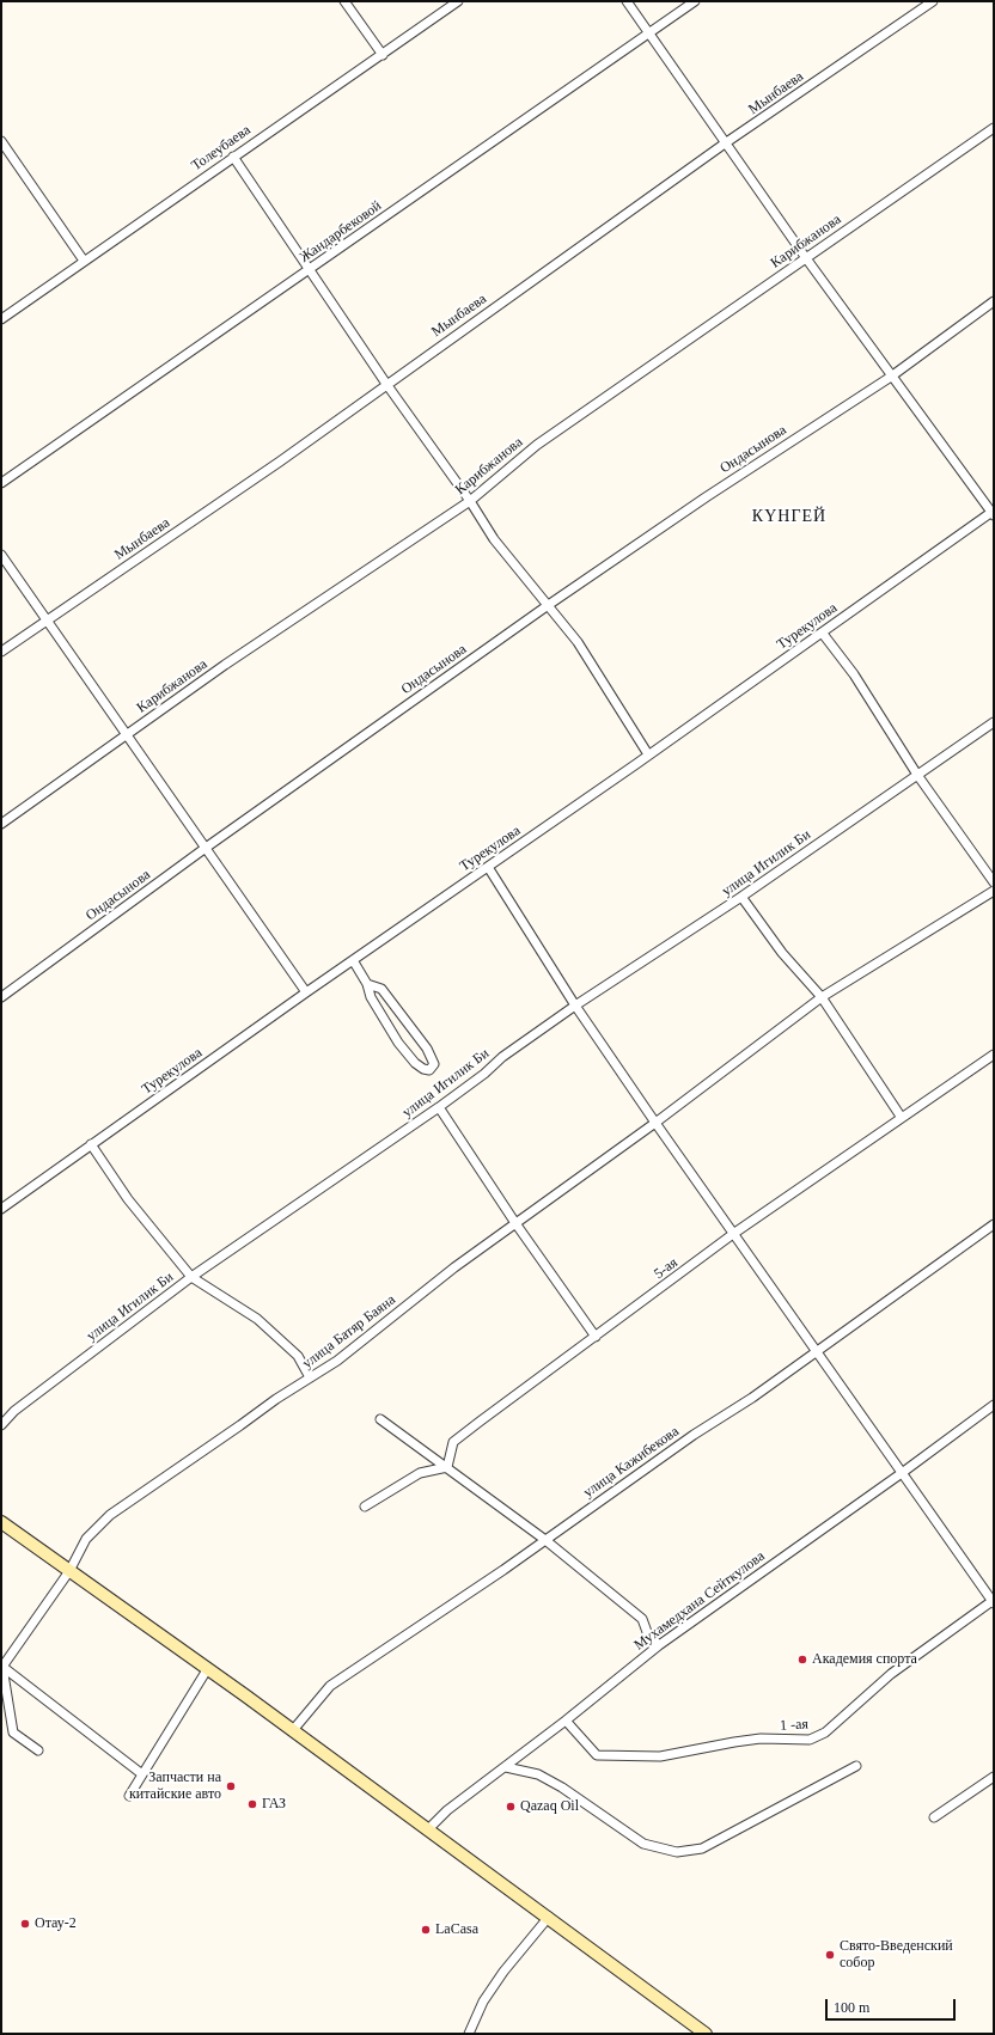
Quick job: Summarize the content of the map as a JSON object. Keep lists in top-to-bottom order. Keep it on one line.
{"streets":{"street":["Мынбаева","Толеубаева","Жандарбековой","Карибжанова","Ондасынова","Турекулова","улица Игилик Би","5-ая","улица Батяр Баяна","улица Кажибекова","Мухамедхана Сейткулова","1 -ая"]},"crossings":[["Мухамедхана Сейткулова","1 -ая"]],"districts":["КҮНГЕЙ"],"places":["Академия спорта","Запчасти на китайские авто","ГАЗ","Qazaq Oil","Отау-2","LaCasa","Свято-Введенский собор"],"scale_bar":"100 m"}
